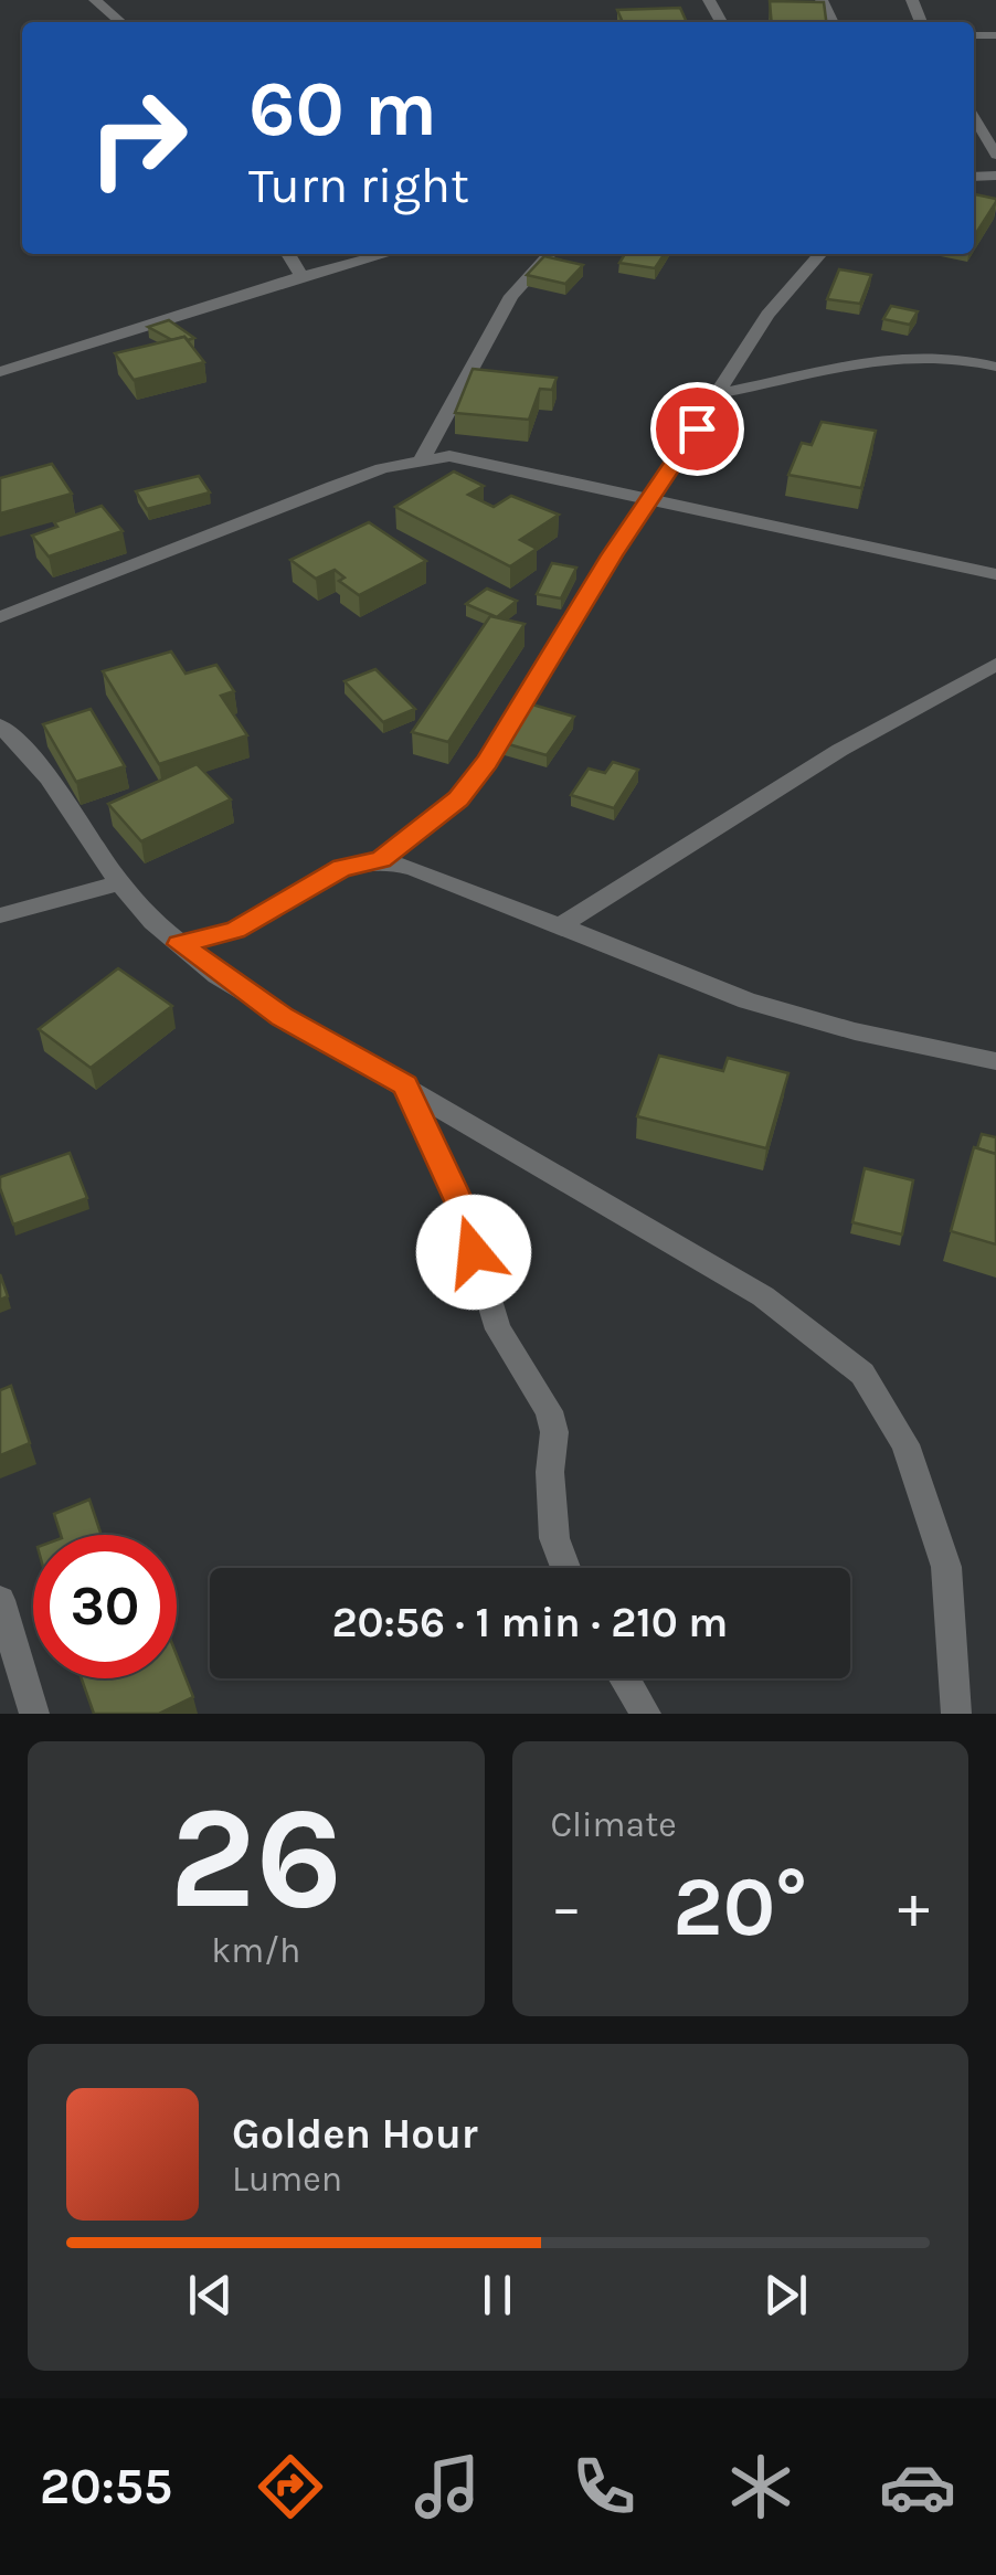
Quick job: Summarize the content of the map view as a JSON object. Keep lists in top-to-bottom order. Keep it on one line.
{"page":{"turn":["60 m","Turn right"],"limit":"30","trip":"20:56 · 1 min · 210 m","tile":[["26","km/h"],"Climate"],"heat":["−","20°","+"],"song":["Golden Hour","Lumen"],"tabs":"20:55"}}
